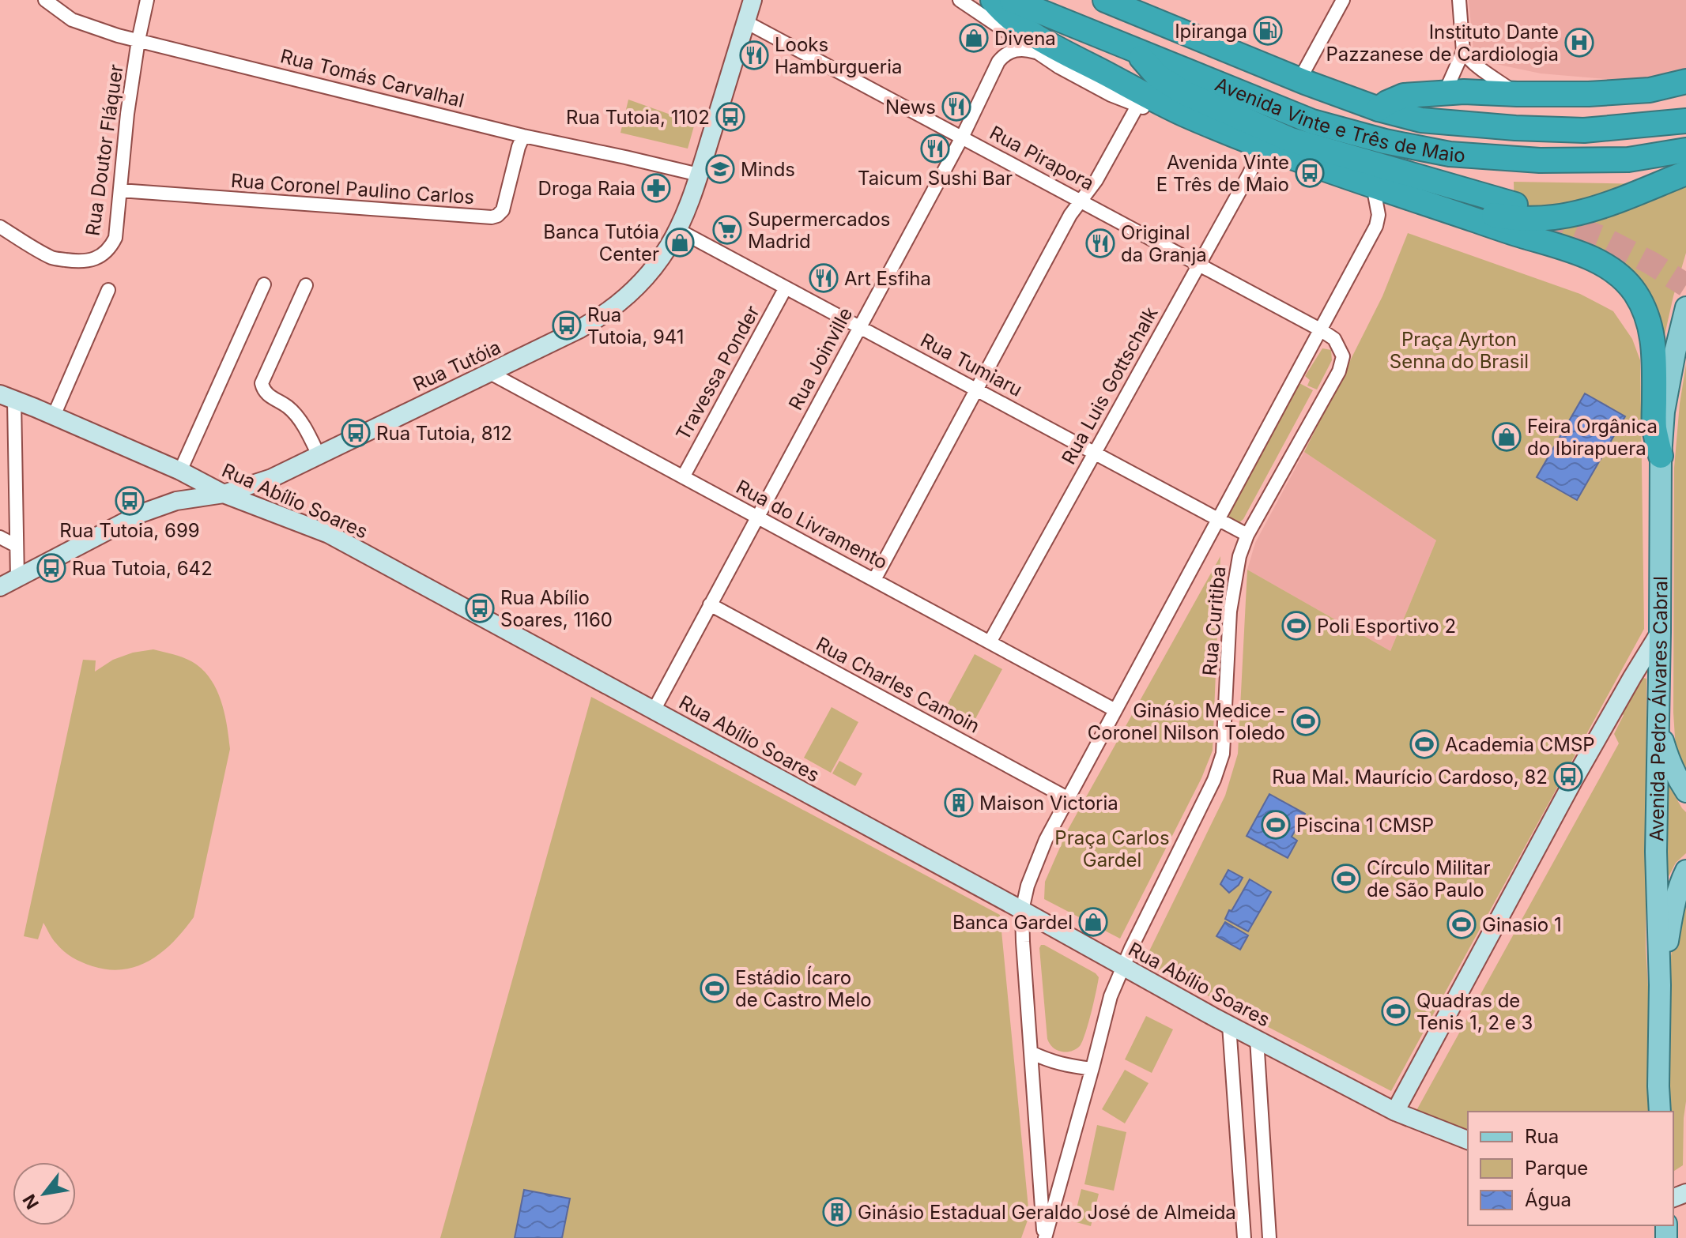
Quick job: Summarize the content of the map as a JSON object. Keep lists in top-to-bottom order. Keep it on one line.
{"streets":{"highway":["Avenida Vinte e Três de Maio"],"main road":["Avenida Pedro Álvares Cabral"],"street":["Rua Tomás Carvalhal","Rua Doutor Fláquer","Rua Pirapora","Rua Coronel Paulino Carlos","Rua Joinville","Rua Tumiaru","Rua Tutóia","Travessa Ponder","Rua Luis Gottschalk","Rua Abílio Soares","Rua do Livramento","Rua Curitiba","Rua Charles Camoin"]},"crossings":[["Rua Tomás Carvalhal","Rua Doutor Fláquer"],["Rua Tomás Carvalhal","Rua Coronel Paulino Carlos"],["Rua Tomás Carvalhal","Rua Tutóia"],["Rua Doutor Fláquer","Rua Coronel Paulino Carlos"],["Rua Pirapora","Rua Joinville"],["Rua Pirapora","Rua Tutóia"],["Rua Pirapora","Rua Luis Gottschalk"],["Rua Pirapora","Rua Curitiba"],["Rua Joinville","Rua Tumiaru"],["Rua Joinville","Rua Abílio Soares"],["Rua Joinville","Rua do Livramento"],["Rua Joinville","Rua Charles Camoin"],["Rua Tumiaru","Rua Tutóia"],["Rua Tumiaru","Travessa Ponder"],["Rua Tumiaru","Rua Luis Gottschalk"],["Rua Tumiaru","Rua Curitiba"],["Rua Tutóia","Rua Abílio Soares"],["Rua Tutóia","Rua do Livramento"],["Travessa Ponder","Rua do Livramento"],["Rua Luis Gottschalk","Rua do Livramento"],["Rua Abílio Soares","Rua Curitiba"],["Rua do Livramento","Rua Curitiba"],["Rua Curitiba","Rua Charles Camoin"]],"parks":["Praça Ayrton Senna do Brasil","Praça Carlos Gardel"],"places":{"fuel station":["Ipiranga"],"shop":["Divena","Banca Tutóia Center","Feira Orgânica do Ibirapuera","Banca Gardel"],"hospital":["Instituto Dante Pazzanese de Cardiologia"],"restaurant":["Looks Hamburgueria","News","Taicum Sushi Bar","Original da Granja","Art Esfiha"],"bus stop":["Rua Tutoia, 1102","Avenida Vinte E Três de Maio","Rua Tutoia, 941","Rua Tutoia, 812","Rua Tutoia, 699","Rua Tutoia, 642","Rua Abílio Soares, 1160","Rua Mal. Maurício Cardoso, 82"],"school or university":["Minds"],"pharmacy":["Droga Raia"],"supermarket":["Supermercados Madrid"],"sports":["Poli Esportivo 2","Ginásio Medice - Coronel Nilson Toledo","Academia CMSP","Piscina 1 CMSP","Círculo Militar de São Paulo","Ginasio 1","Estádio Ícaro de Castro Melo","Quadras de Tenis 1, 2 e 3"],"building":["Maison Victoria","Ginásio Estadual Geraldo José de Almeida"]},"legend":["Rua","Parque","Água"],"north":"bottom left"}
